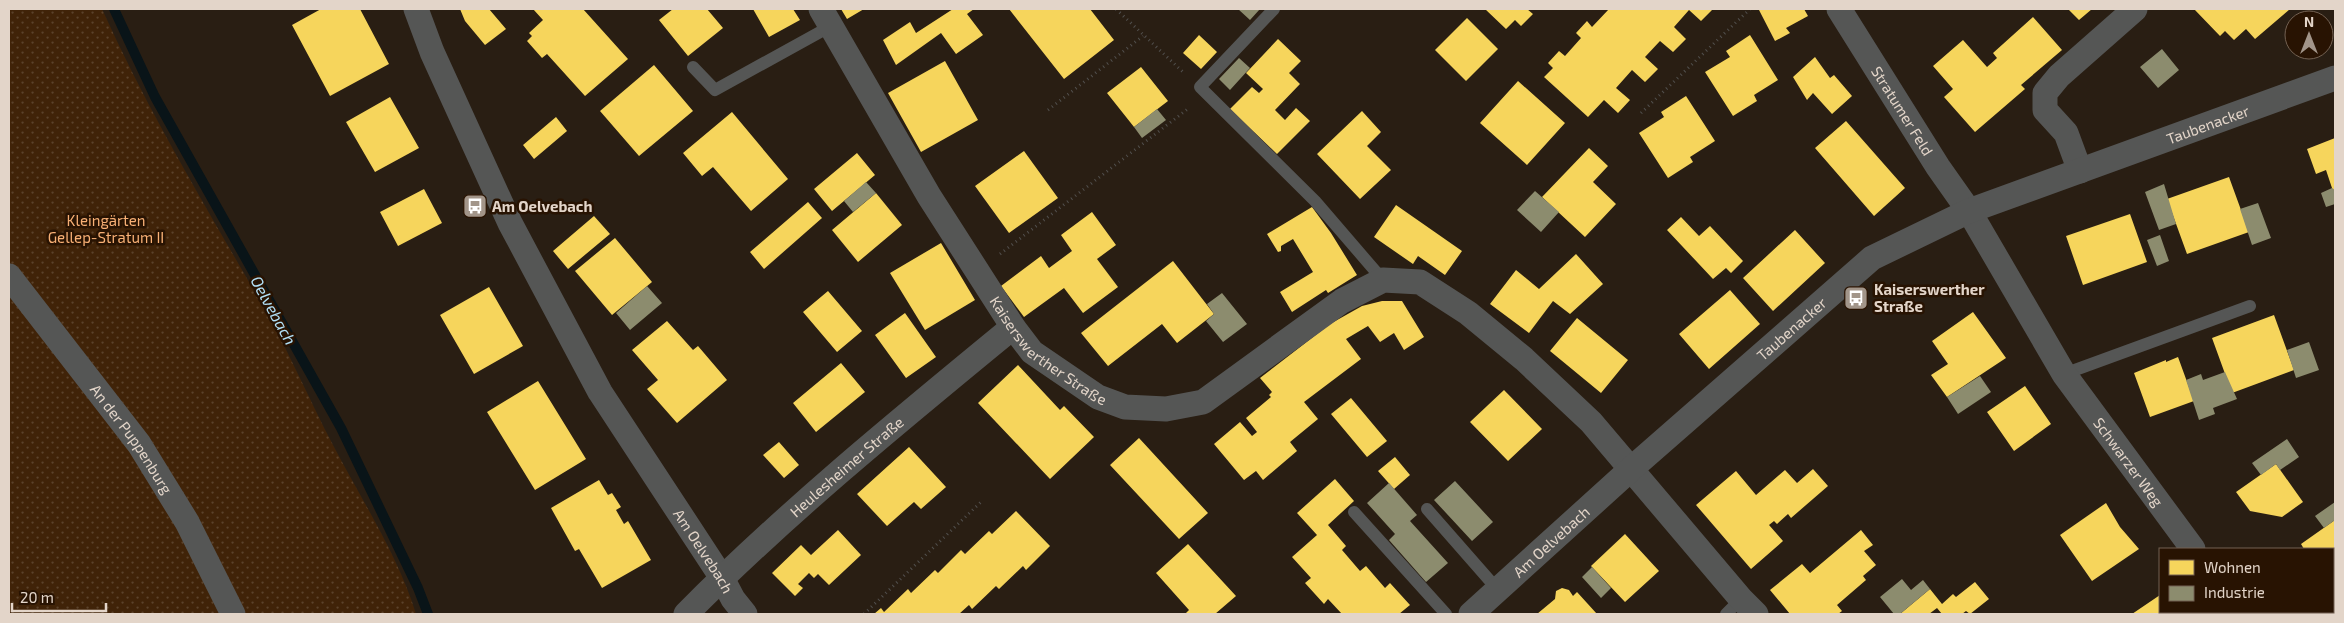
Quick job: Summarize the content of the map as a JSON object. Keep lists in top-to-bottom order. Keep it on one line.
{"streets":{"street":["Stratumer Feld","Taubenacker","Kaiserswerther Straße","An der Puppenburg","Schwarzer Weg","Heulesheimer Straße","Am Oelvebach"]},"crossings":[["Stratumer Feld","Taubenacker"],["Stratumer Feld","Schwarzer Weg"],["Taubenacker","Schwarzer Weg"],["Taubenacker","Am Oelvebach"],["Kaiserswerther Straße","Heulesheimer Straße"],["Heulesheimer Straße","Am Oelvebach"]],"water":["Oelvebach"],"parks":["Kleingärten Gellep-Stratum II"],"places":{"bus stop":["Am Oelvebach","Kaiserswerther Straße"]},"legend":["Wohnen","Industrie"],"scale_bar":"20 m","north":"top"}
